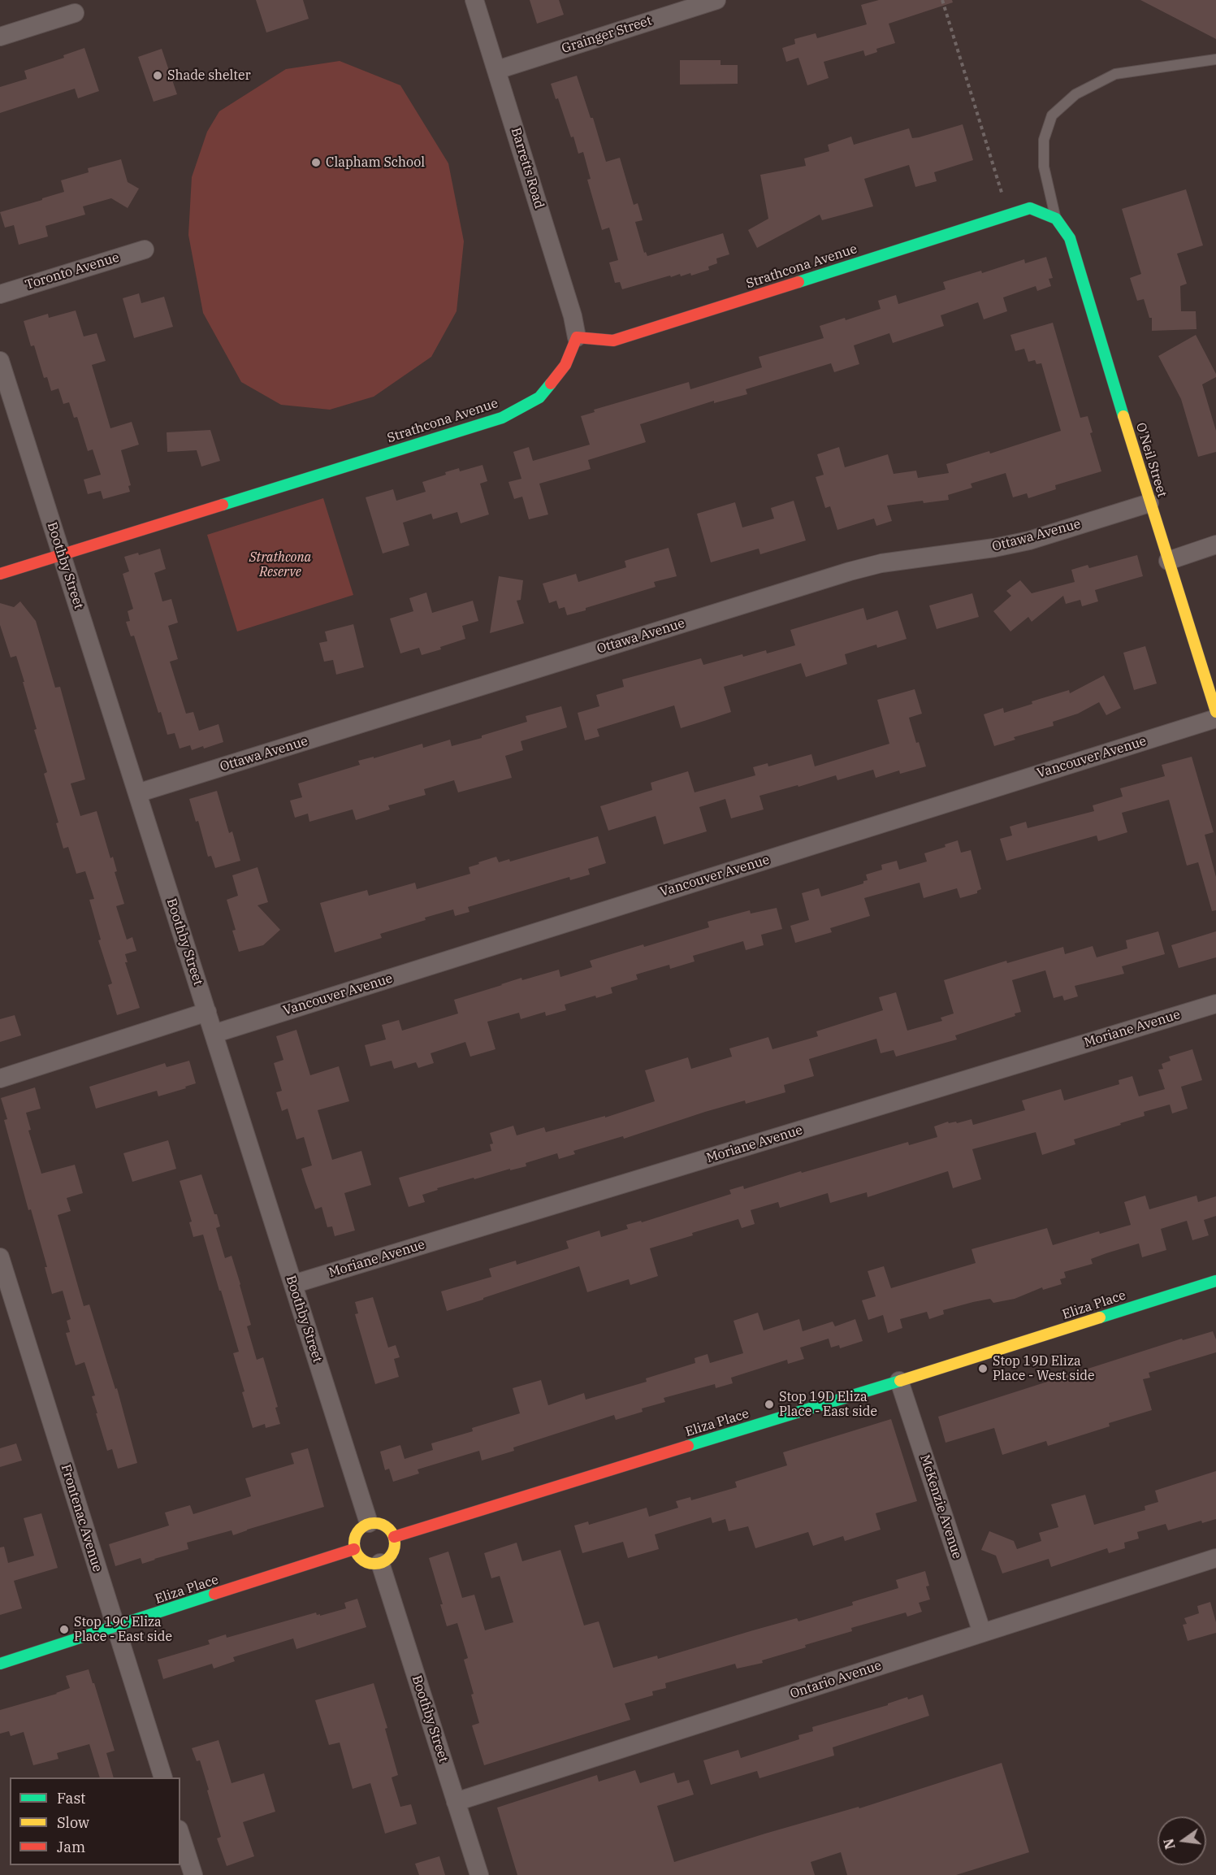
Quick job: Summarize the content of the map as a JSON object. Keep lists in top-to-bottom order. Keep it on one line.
{"streets":{"street":["Grainger Street","Barretts Road","Strathcona Avenue","Toronto Avenue","O'Neil Street","Ottawa Avenue","Boothby Street","Vancouver Avenue","Moriane Avenue","Eliza Place","McKenzie Avenue","Frontenac Avenue","Ontario Avenue"]},"crossings":[["Grainger Street","Barretts Road"],["Barretts Road","Strathcona Avenue"],["Strathcona Avenue","O'Neil Street"],["Strathcona Avenue","Boothby Street"],["O'Neil Street","Ottawa Avenue"],["Ottawa Avenue","Boothby Street"],["Boothby Street","Vancouver Avenue"],["Boothby Street","Moriane Avenue"],["Boothby Street","Eliza Place"],["Boothby Street","Ontario Avenue"],["Eliza Place","McKenzie Avenue"],["Eliza Place","Frontenac Avenue"],["McKenzie Avenue","Ontario Avenue"]],"parks":["Strathcona Reserve"],"places":["Shade shelter","Clapham School","Stop 19D Eliza Place - West side","Stop 19D Eliza Place - East side","Stop 19C Eliza Place - East side"],"legend":["Fast","Slow","Jam"],"north":"left"}
